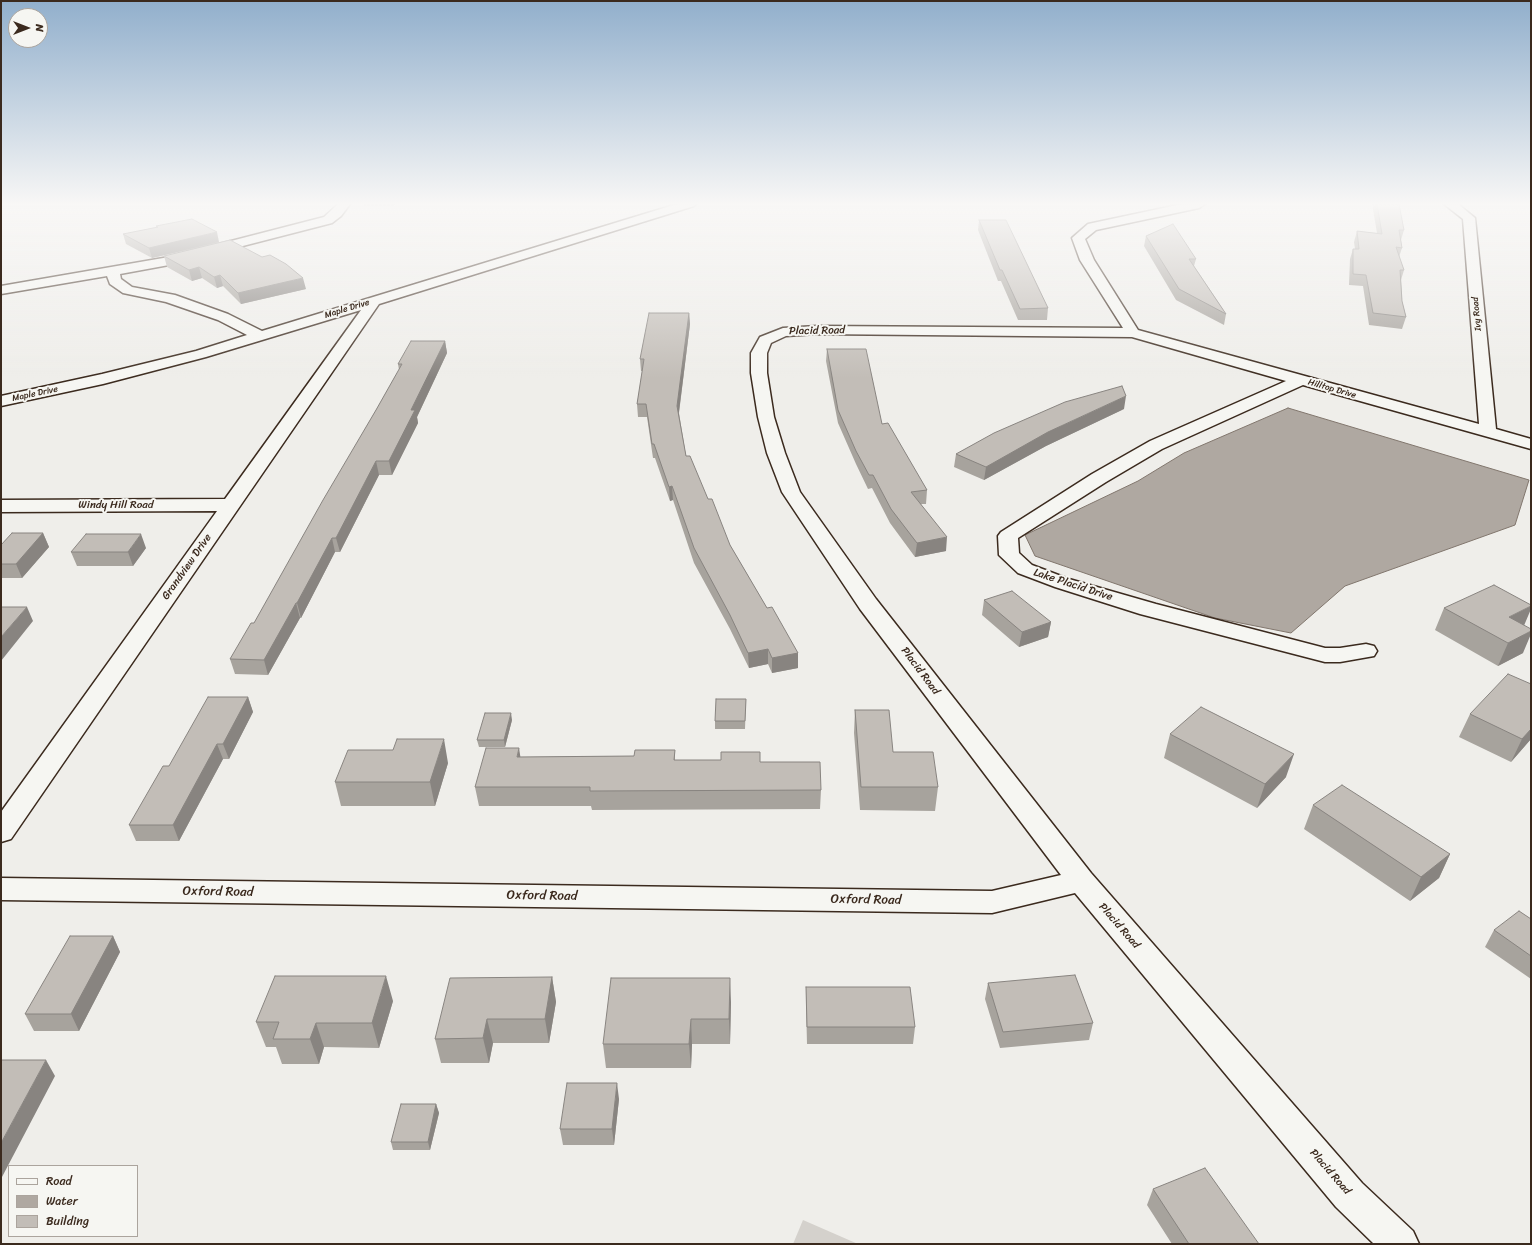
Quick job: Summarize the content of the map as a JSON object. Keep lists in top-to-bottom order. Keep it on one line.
{"streets":{"street":["Maple Drive","Ivy Road","Placid Road","Hilltop Drive","Windy Hill Road","Grandview Drive","Lake Placid Drive","Oxford Road"]},"crossings":[["Maple Drive","Grandview Drive"],["Ivy Road","Hilltop Drive"],["Placid Road","Hilltop Drive"],["Placid Road","Oxford Road"],["Hilltop Drive","Lake Placid Drive"],["Windy Hill Road","Grandview Drive"]],"legend":["Road","Water","Building"],"north":"right"}
